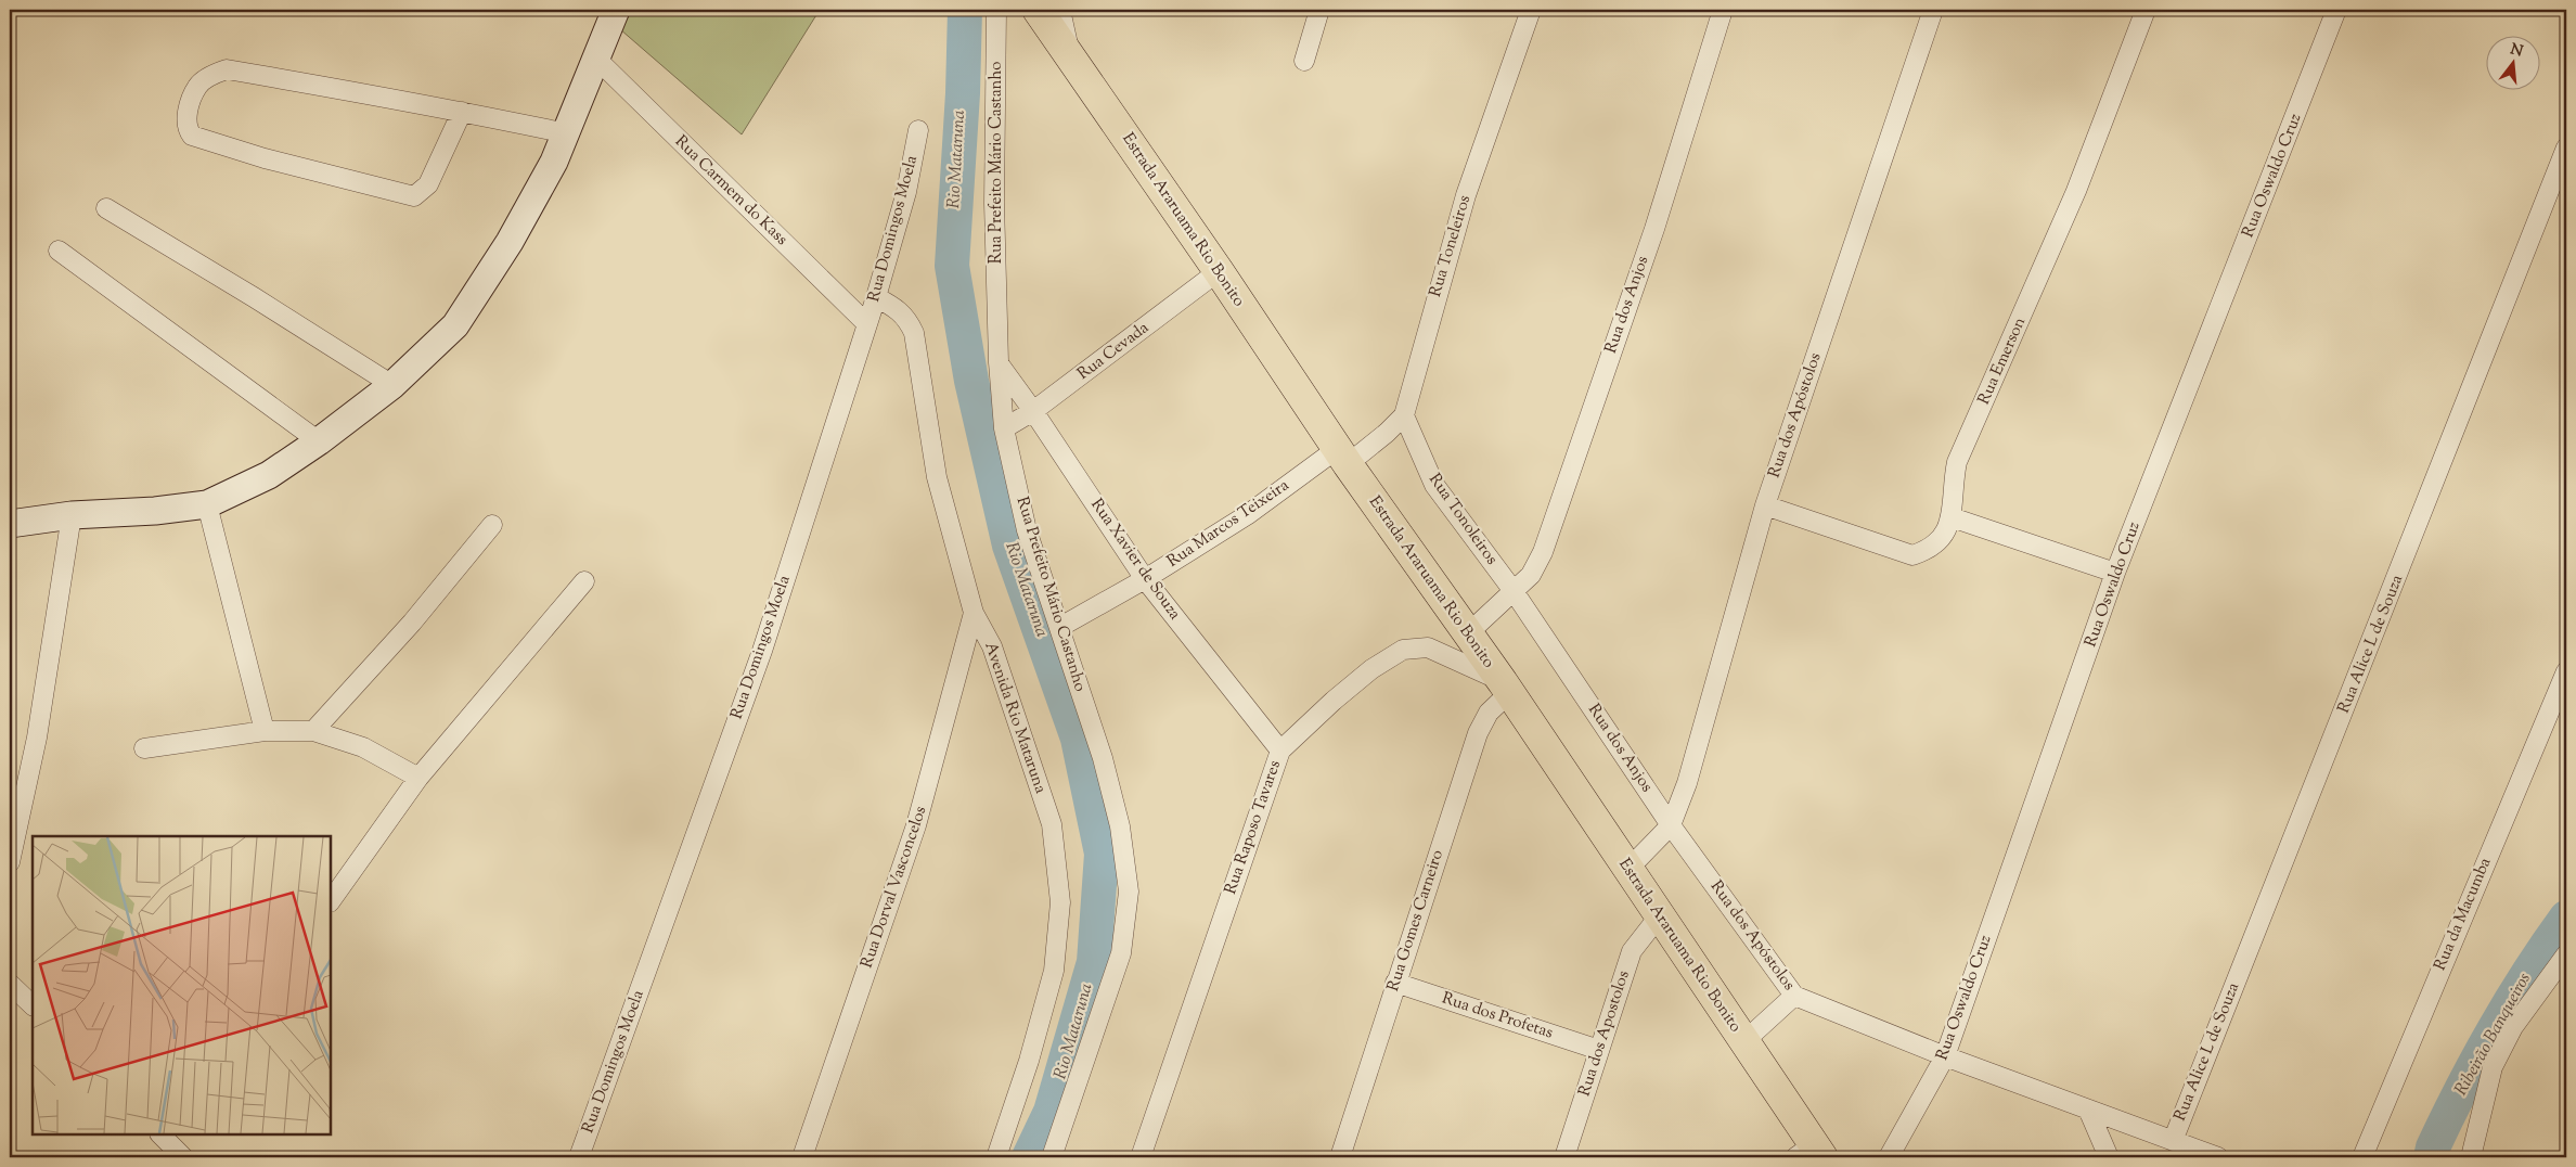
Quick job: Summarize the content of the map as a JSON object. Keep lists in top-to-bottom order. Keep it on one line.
{"streets":{"main road":["Estrada Araruama Rio Bonito"],"street":["Rua Prefeito Mário Castanho","Rua Oswaldo Cruz","Rua Carmem do Kass","Rua Domingos Moela","Rua Toneleiros","Rua dos Anjos","Rua Cevada","Rua Emerson","Rua dos Apóstolos","Rua Tonoleiros","Rua Marcos Teixeira","Rua Xavier de Souza","Rua Alice L de Souza","Avenida Rio Mataruna","Rua Raposo Tavares","Rua Dorval Vasconcelos","Rua da Macumba","Rua Gomes Carneiro","Rua dos Profetas","Rua dos Apostolos"]},"crossings":[["Rua Prefeito Mário Castanho","Rua Cevada"],["Rua Prefeito Mário Castanho","Rua Marcos Teixeira"],["Rua Prefeito Mário Castanho","Rua Xavier de Souza"],["Rua Oswaldo Cruz","Rua dos Apóstolos"],["Rua Carmem do Kass","Rua Domingos Moela"],["Estrada Araruama Rio Bonito","Rua Toneleiros"],["Estrada Araruama Rio Bonito","Rua dos Anjos"],["Estrada Araruama Rio Bonito","Rua Cevada"],["Estrada Araruama Rio Bonito","Rua dos Apóstolos"],["Estrada Araruama Rio Bonito","Rua Marcos Teixeira"],["Estrada Araruama Rio Bonito","Rua Raposo Tavares"],["Estrada Araruama Rio Bonito","Rua Gomes Carneiro"],["Estrada Araruama Rio Bonito","Rua dos Apostolos"],["Rua Domingos Moela","Avenida Rio Mataruna"],["Rua Toneleiros","Rua Tonoleiros"],["Rua Toneleiros","Rua Marcos Teixeira"],["Rua dos Anjos","Rua dos Apóstolos"],["Rua dos Anjos","Rua Tonoleiros"],["Rua Cevada","Rua Xavier de Souza"],["Rua Emerson","Rua dos Apóstolos"],["Rua dos Apóstolos","Rua Alice L de Souza"],["Rua Marcos Teixeira","Rua Xavier de Souza"],["Rua Xavier de Souza","Rua Raposo Tavares"],["Avenida Rio Mataruna","Rua Dorval Vasconcelos"],["Rua Raposo Tavares","Rua Gomes Carneiro"],["Rua Gomes Carneiro","Rua dos Profetas"],["Rua dos Profetas","Rua dos Apostolos"]],"water":["Rio Mataruna","Ribeirão Banqueiros"],"north":"top"}
